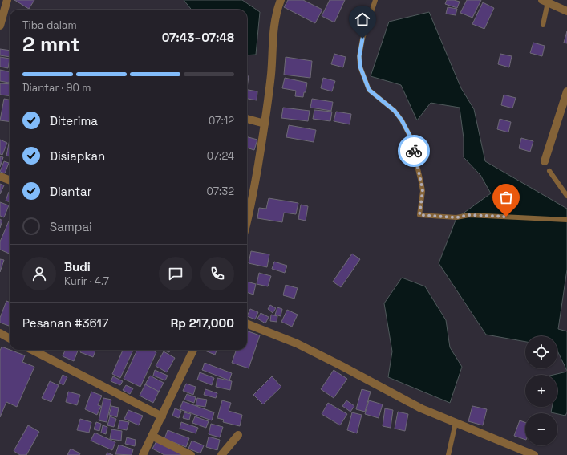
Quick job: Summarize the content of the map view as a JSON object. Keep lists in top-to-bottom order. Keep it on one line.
{"page":{"heading":["2 mnt","Tiba dalam","07:43–07:48"],"panel":["Budi","Kurir · 4.7","Pesanan #3617","Rp 217,000"],"bar":"Diantar · 90 m","list":[["Diterima","07:12"],["Disiapkan","07:24"],["Diantar","07:32"],"Sampai"],"map_buttons":["+","−"]}}
